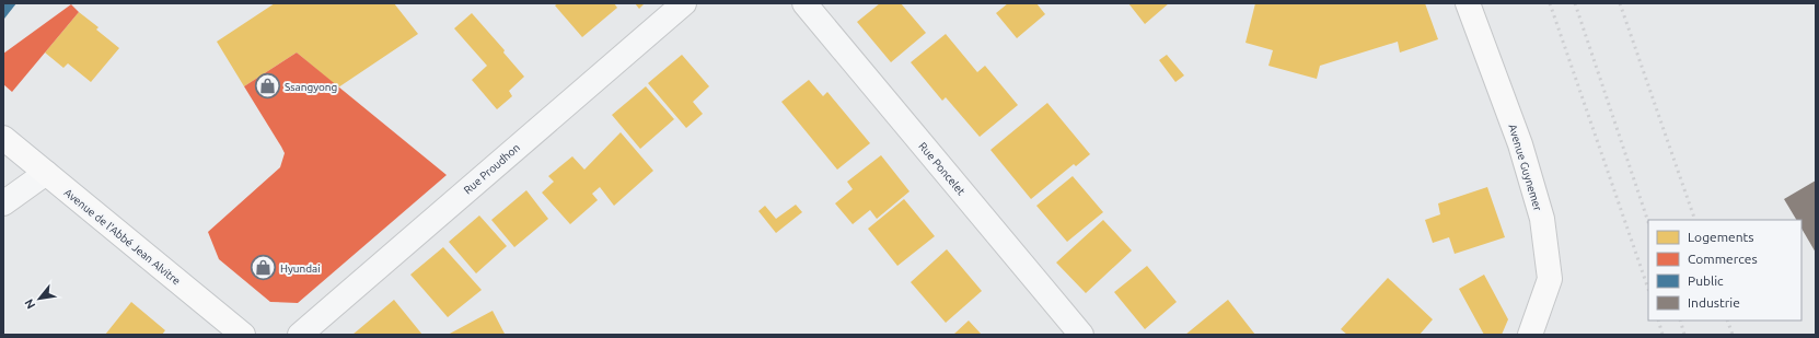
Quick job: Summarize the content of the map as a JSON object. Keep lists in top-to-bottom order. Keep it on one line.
{"streets":{"main road":["Avenue Guynemer","Avenue de l'Abbé Jean Alvitre"],"street":["Rue Proudhon","Rue Poncelet"]},"places":{"shop":["Ssangyong","Hyundai"]},"legend":["Logements","Commerces","Public","Industrie"],"north":"bottom left"}
